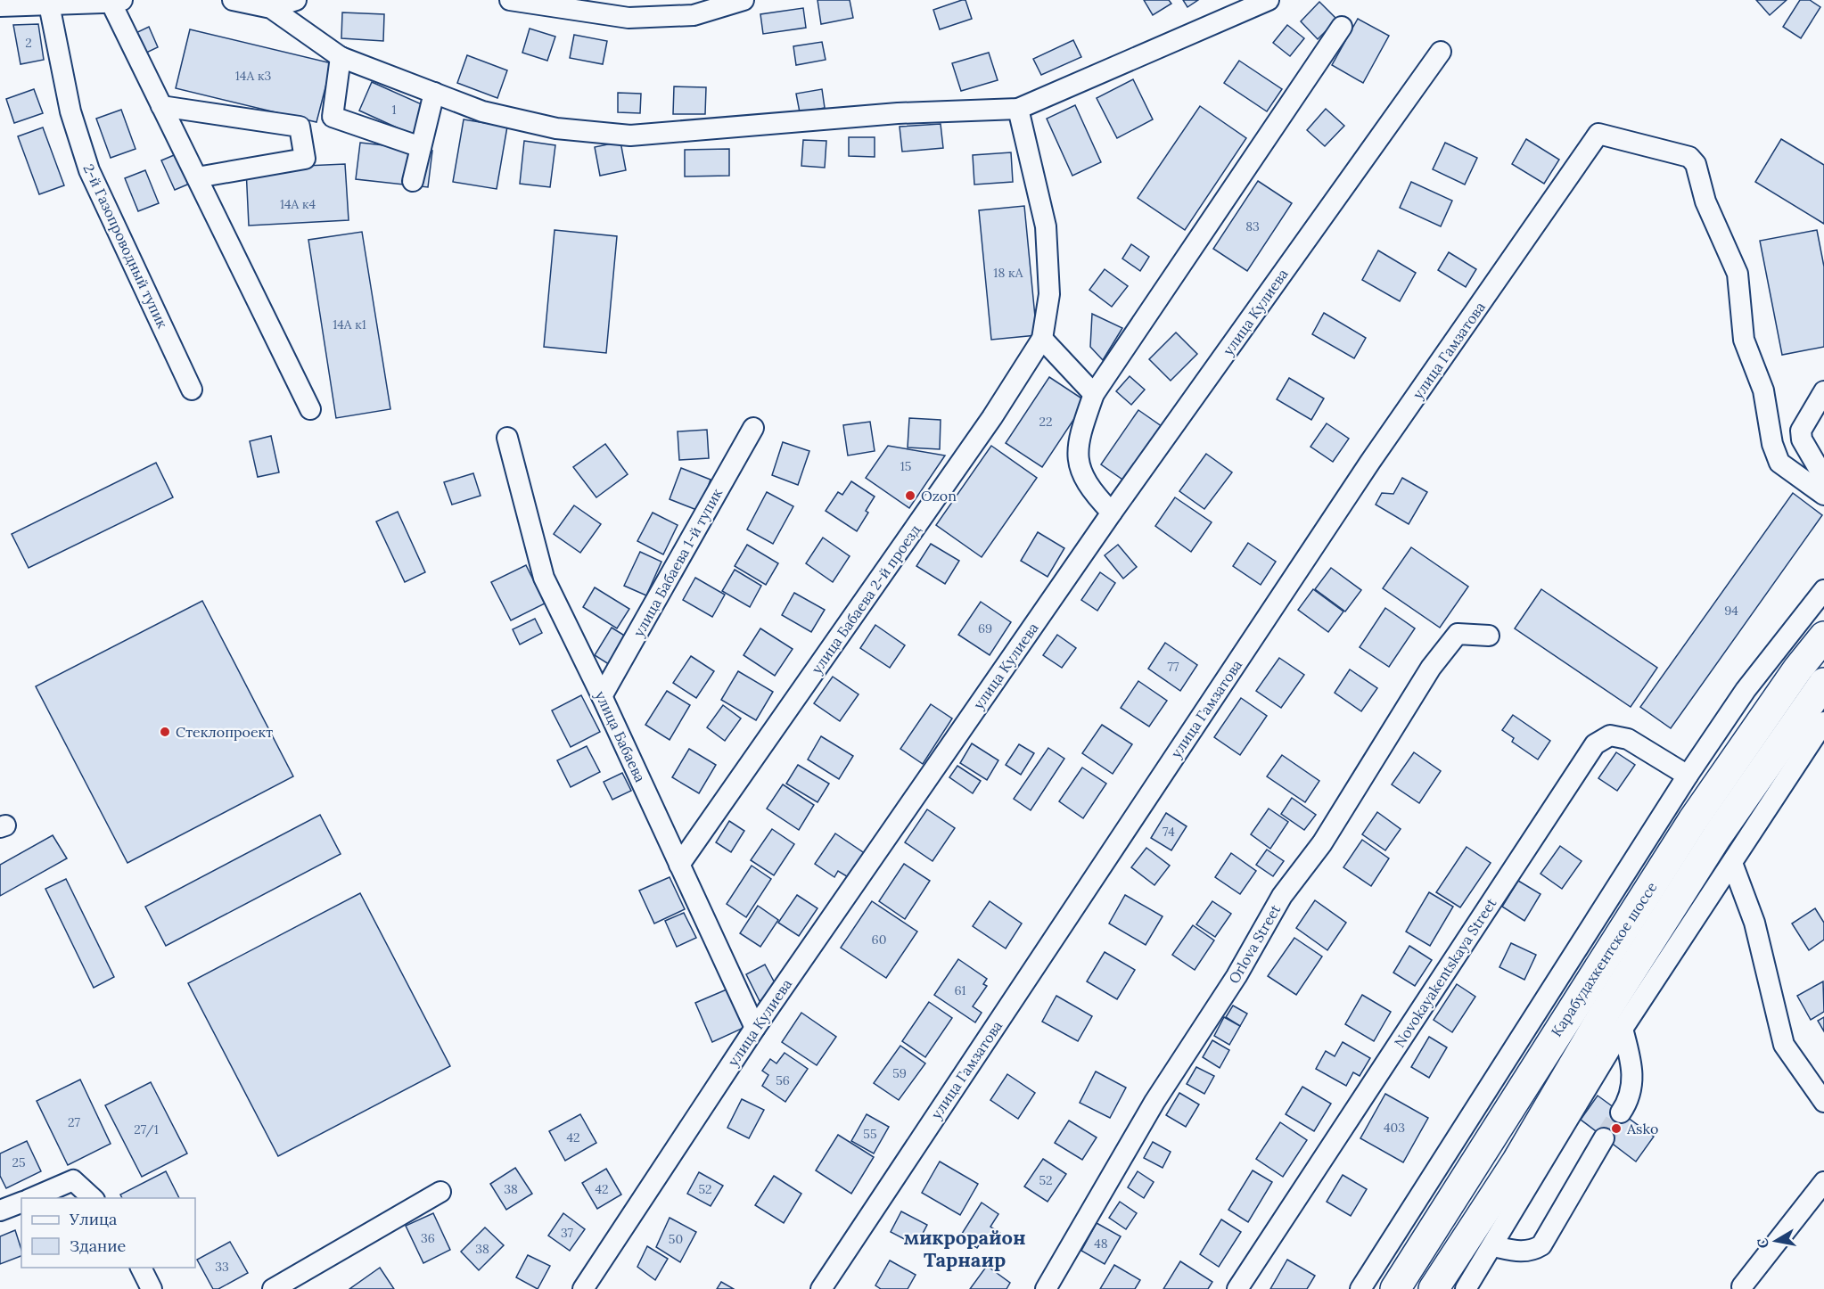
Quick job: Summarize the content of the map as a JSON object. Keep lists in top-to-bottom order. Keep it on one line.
{"streets":{"highway":["Карабудахкентское шоссе"],"street":["2-й Газопроводный тупик","улица Кулиева","улица Гамзатова","улица Бабаева 1-й тупик","улица Бабаева 2-й проезд","улица Бабаева","Orlova Street","Novokayakentskaya Street"]},"crossings":[["улица Кулиева","улица Бабаева"],["улица Бабаева 1-й тупик","улица Бабаева"],["улица Бабаева 2-й проезд","улица Бабаева"]],"districts":["микрорайон Тарнаир"],"places":["Ozon","Стеклопроект","Asko"],"house_numbers":["2","14А к3","1","14А к4","83","18 кА","14А к1","22","15","94","69","77","74","60","61","59","56","27","403","27/1","55","42","25","52","38","42","52","37","36","50","48","38","33"],"legend":["Улица","Здание"],"north":"left"}
